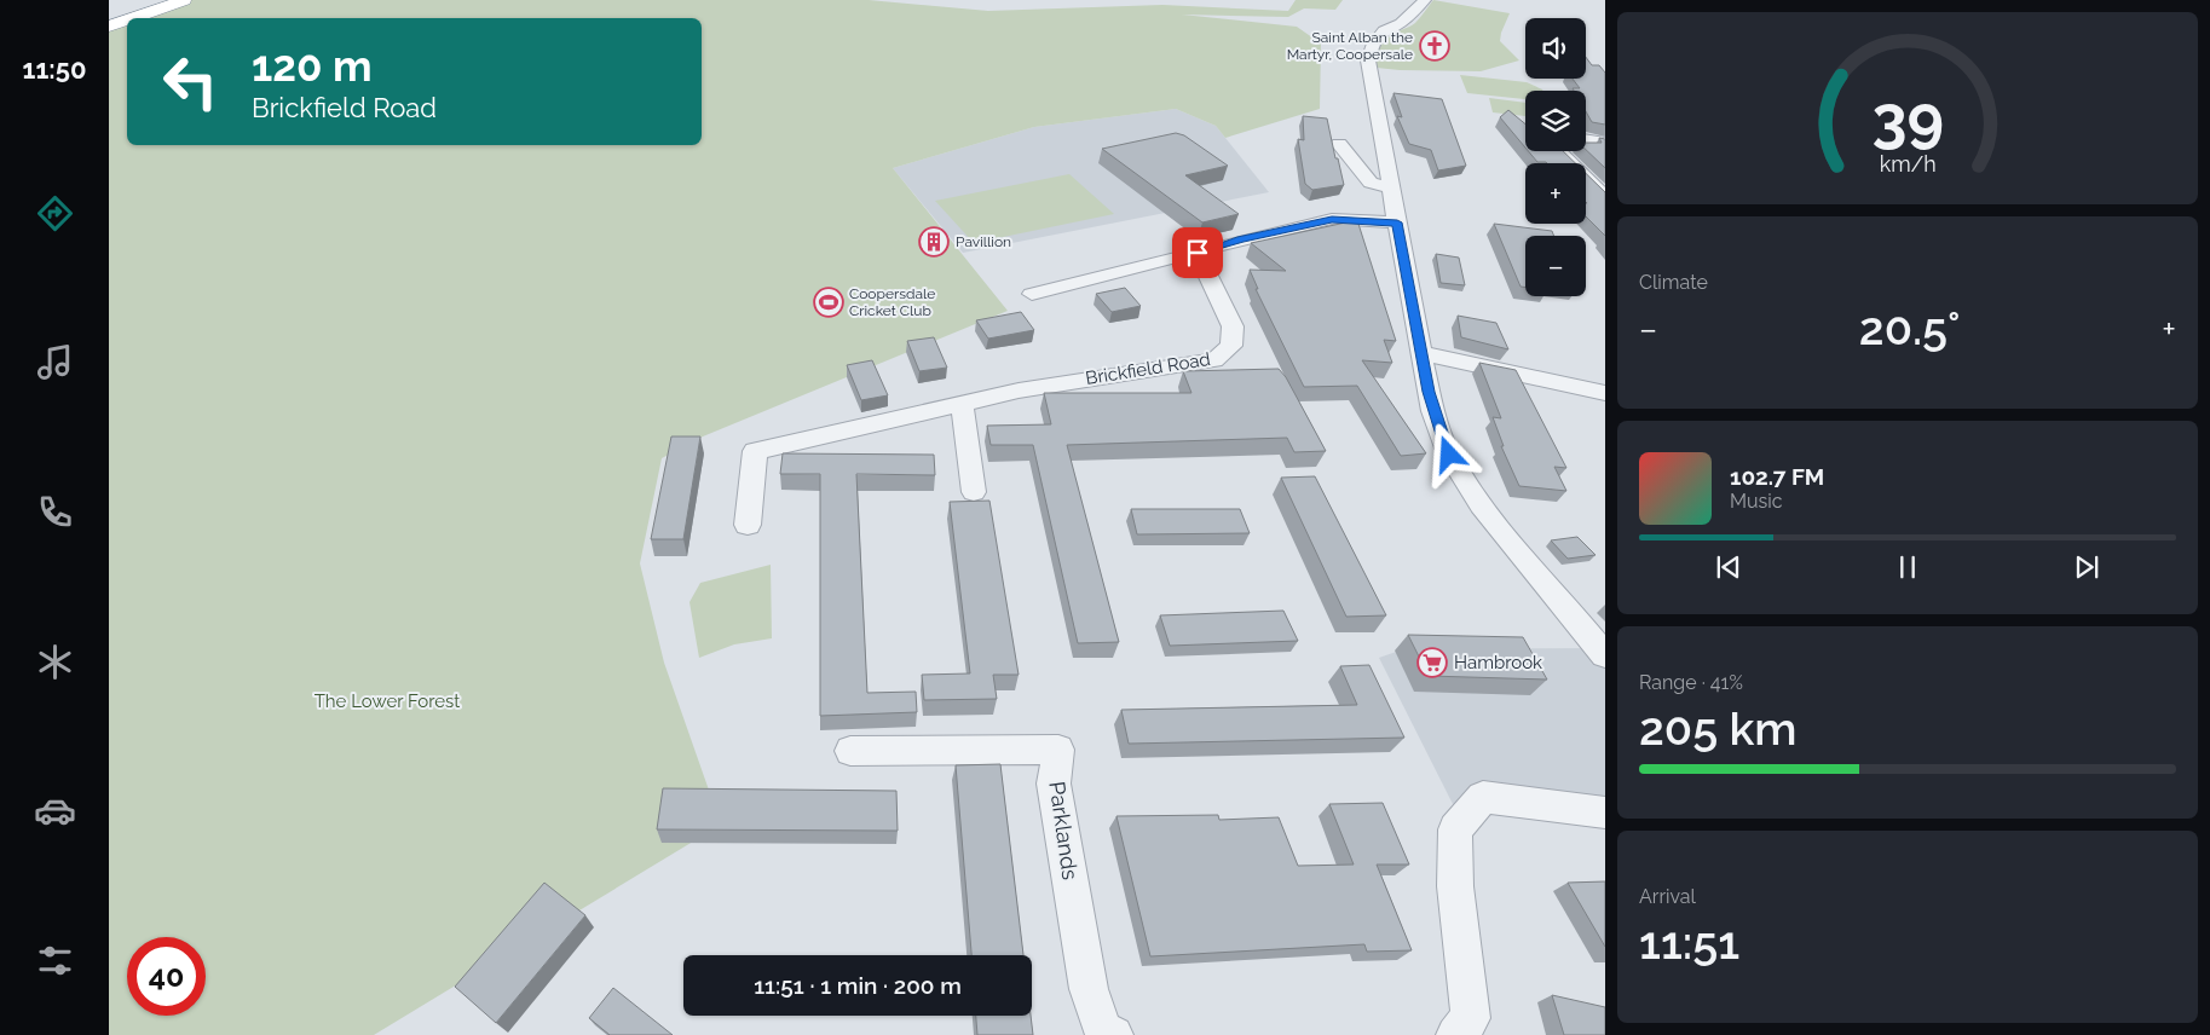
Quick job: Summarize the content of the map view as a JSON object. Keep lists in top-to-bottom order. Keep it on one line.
{"streets":{"street":["Brickfield Road","Parklands"]},"parks":["The Lower Forest"],"places":{"church":["Saint Alban the Martyr, Coopersale"],"building":["Pavillion"],"sports":["Coopersdale Cricket Club"],"supermarket":["Hambrook"]},"page":{"tabs":"11:50","map_buttons":["+","−"],"turn":["120 m","Brickfield Road"],"tile":["Climate",["Range · 41%","205 km"],["Arrival","11:51"]],"heat":["−","20.5°","+"],"song":["102.7 FM","Music"],"limit":"40","trip":"11:51 · 1 min · 200 m","gauge":["39","km/h"]}}
